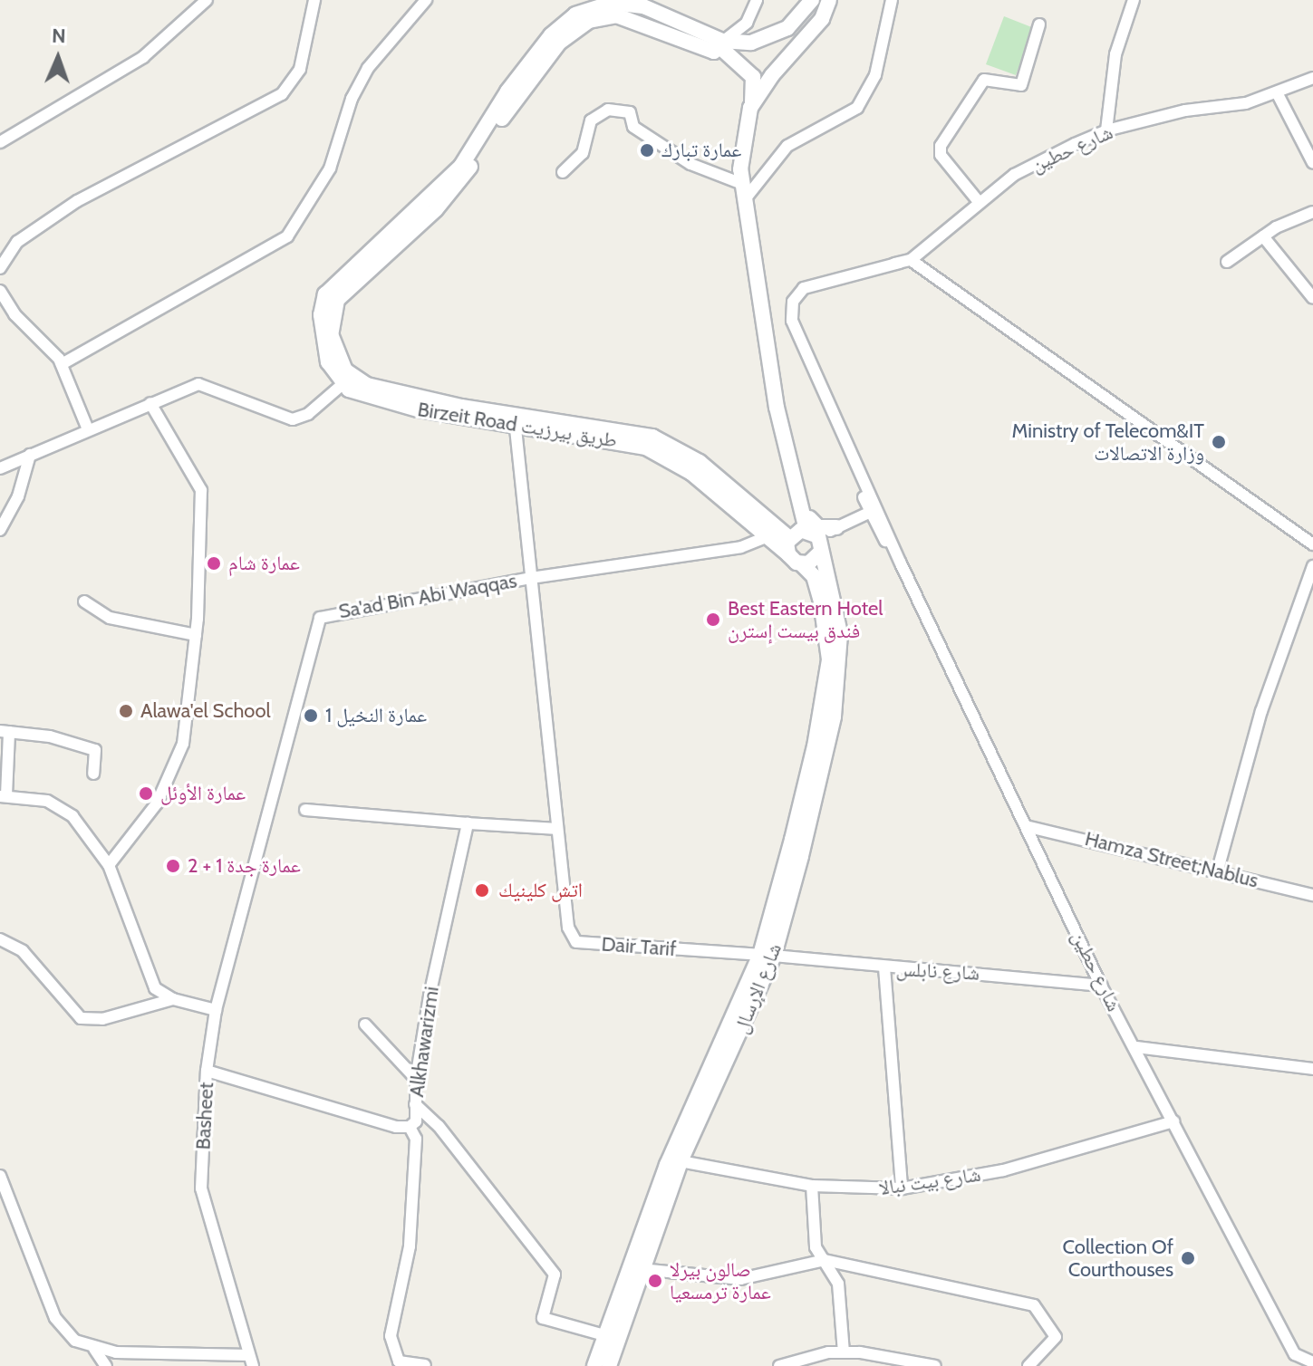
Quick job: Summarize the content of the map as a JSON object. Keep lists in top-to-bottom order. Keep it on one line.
{"streets":{"main road":["Birzeit Road طريق بيرزيت","شارع الإرسال"],"street":["شارع حطين","Sa'ad Bin Abi Waqqas","Hamza Street;Nablus","Dair Tarif","شارع نابلس","Alkhawarizmi","Basheet","شارع بيت نبالا"]},"crossings":[["شارع حطين","Hamza Street;Nablus"],["شارع حطين","شارع نابلس"],["شارع حطين","شارع بيت نبالا"],["Birzeit Road طريق بيرزيت","Sa'ad Bin Abi Waqqas"],["Birzeit Road طريق بيرزيت","شارع الإرسال"],["Dair Tarif","شارع نابلس"],["Dair Tarif","شارع الإرسال"],["شارع نابلس","شارع الإرسال"],["شارع الإرسال","شارع بيت نبالا"],["Alkhawarizmi","Basheet"]],"places":["عمارة تبارك","Ministry of Telecom&IT وزارة الاتصالات","عمارة شام","Best Eastern Hotel فندق بيست إسترن","Alawa'el School","عمارة النخيل 1","عمارة الأوئل","عمارة جدة 1 + 2","اتش كلينيك","Collection Of Courthouses","صالون بيرلا عمارة ترمسعيا"],"north":"top"}
